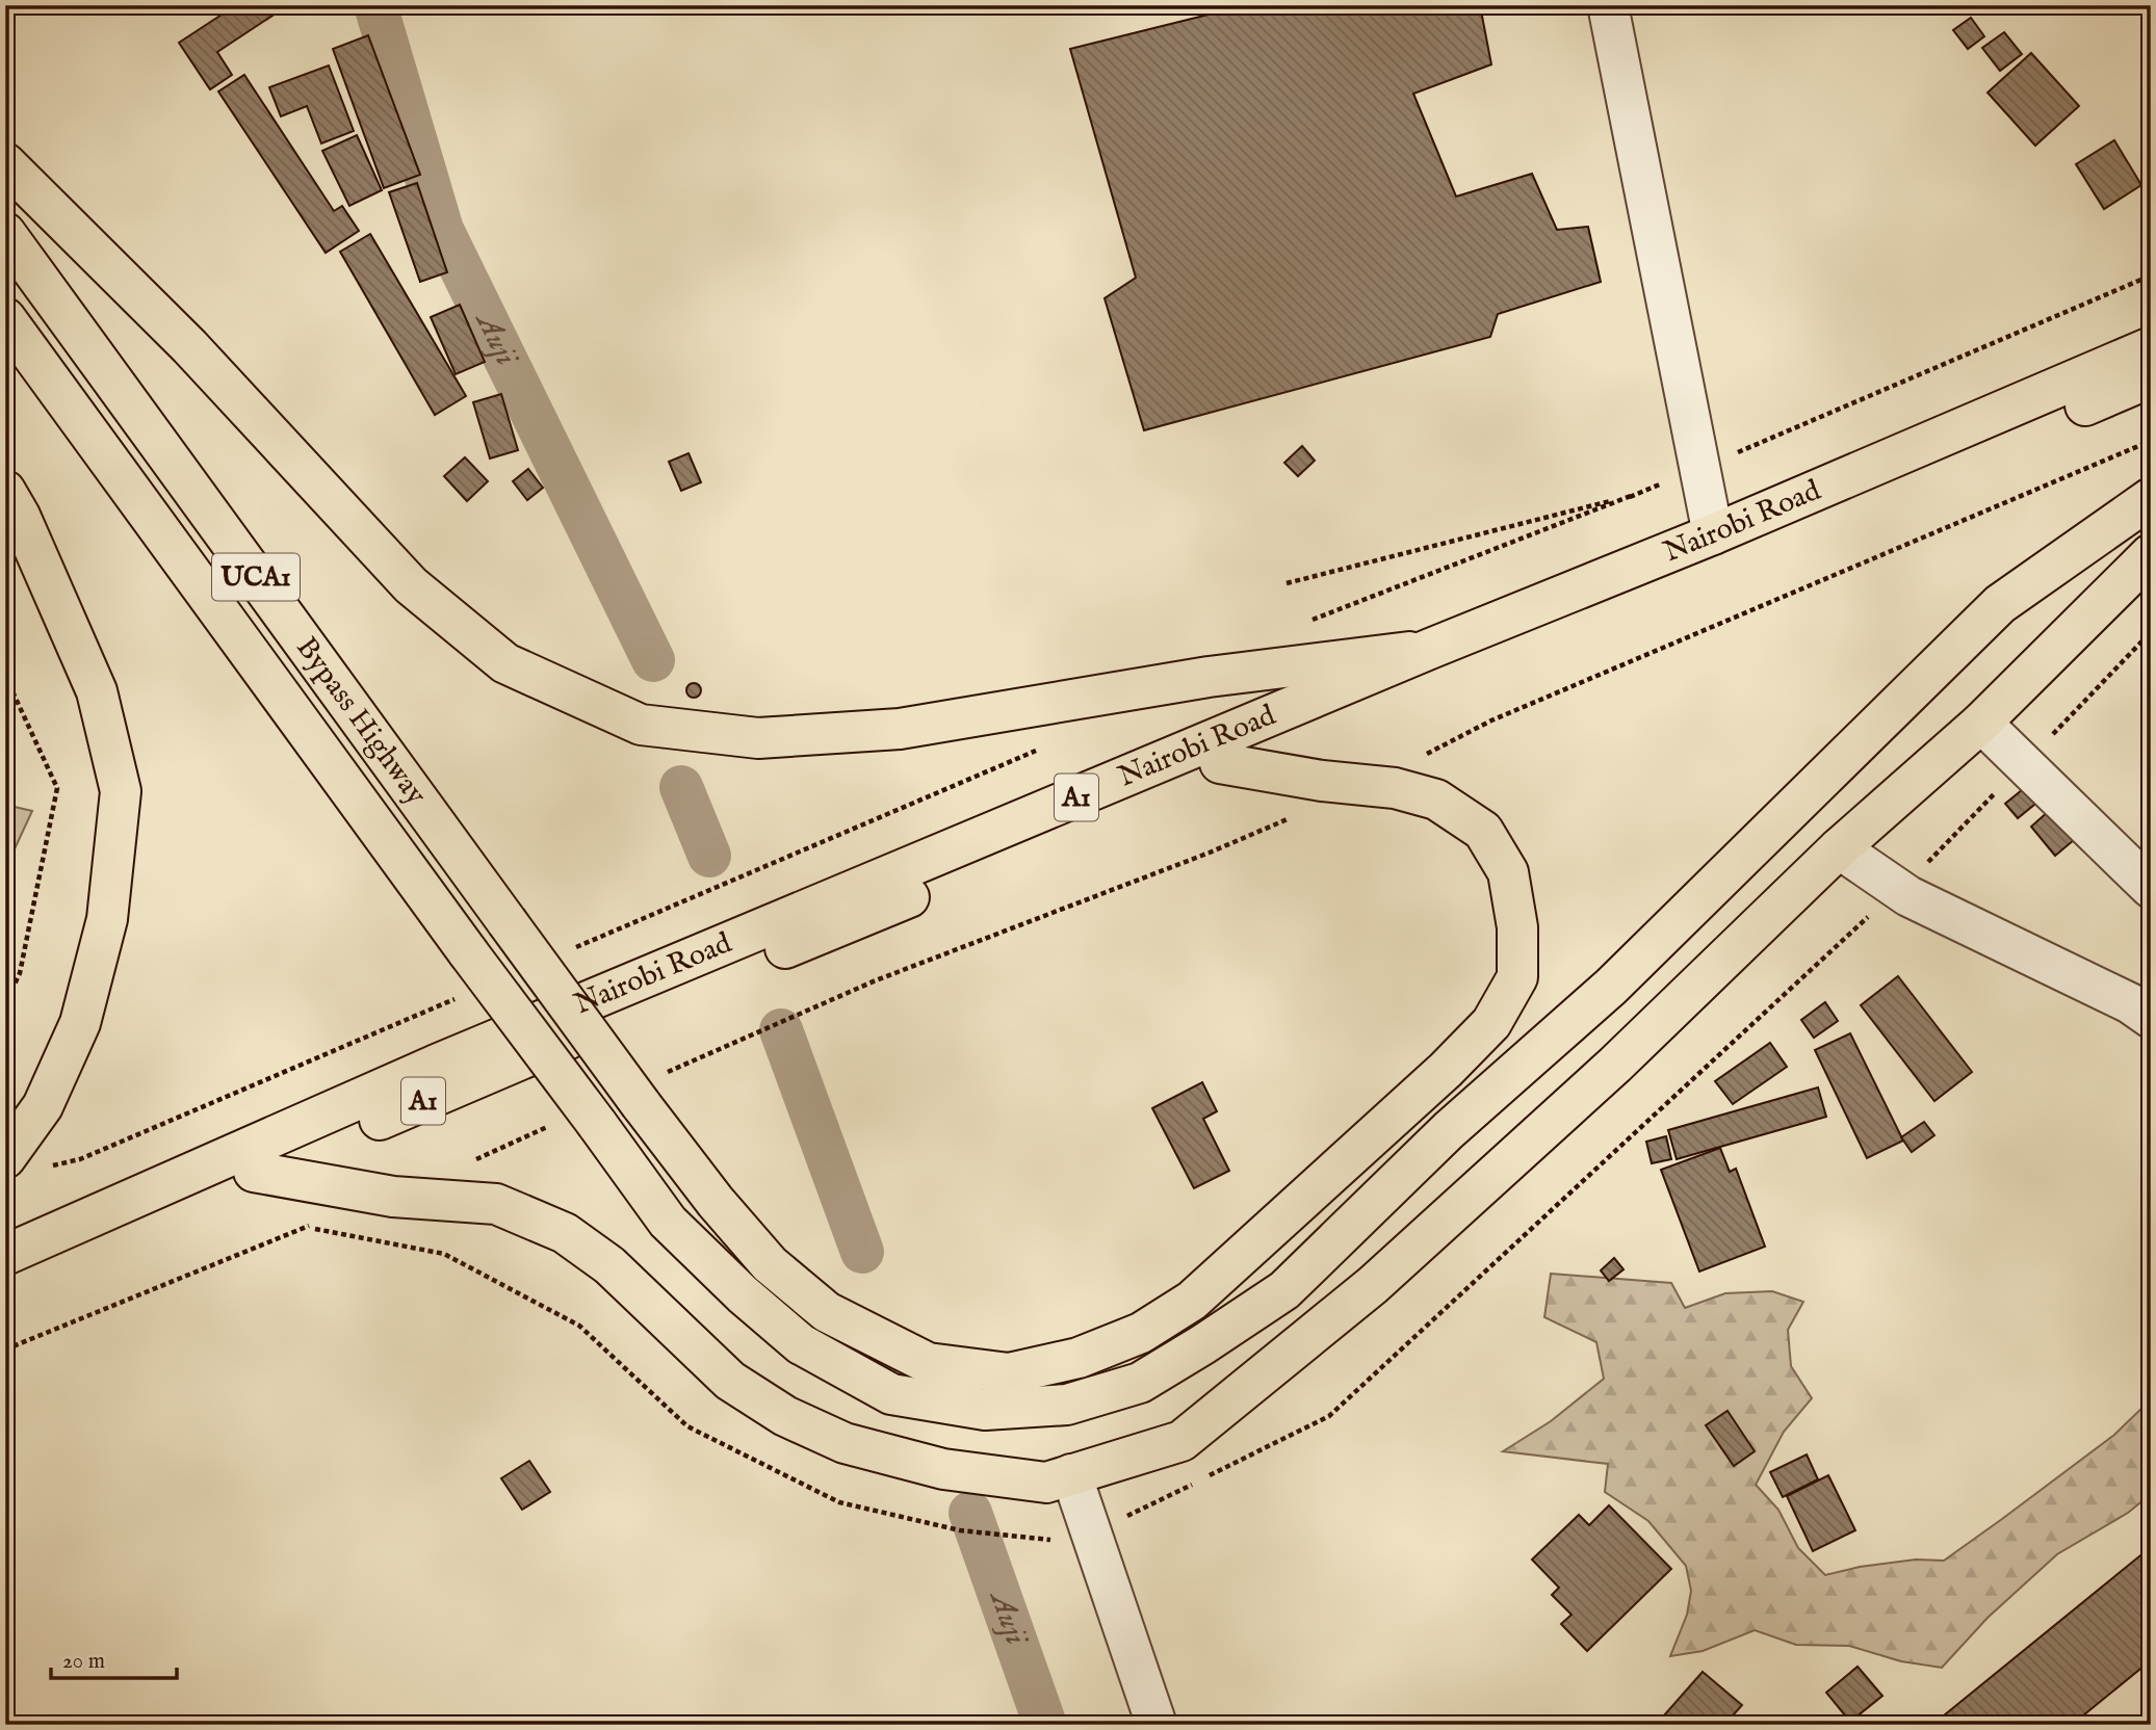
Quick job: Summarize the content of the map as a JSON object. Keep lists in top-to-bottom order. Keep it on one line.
{"streets":{"main road":["Nairobi Road","UCA1","Bypass Highway","A1"]},"water":["Auji"],"scale_bar":"20 m"}
